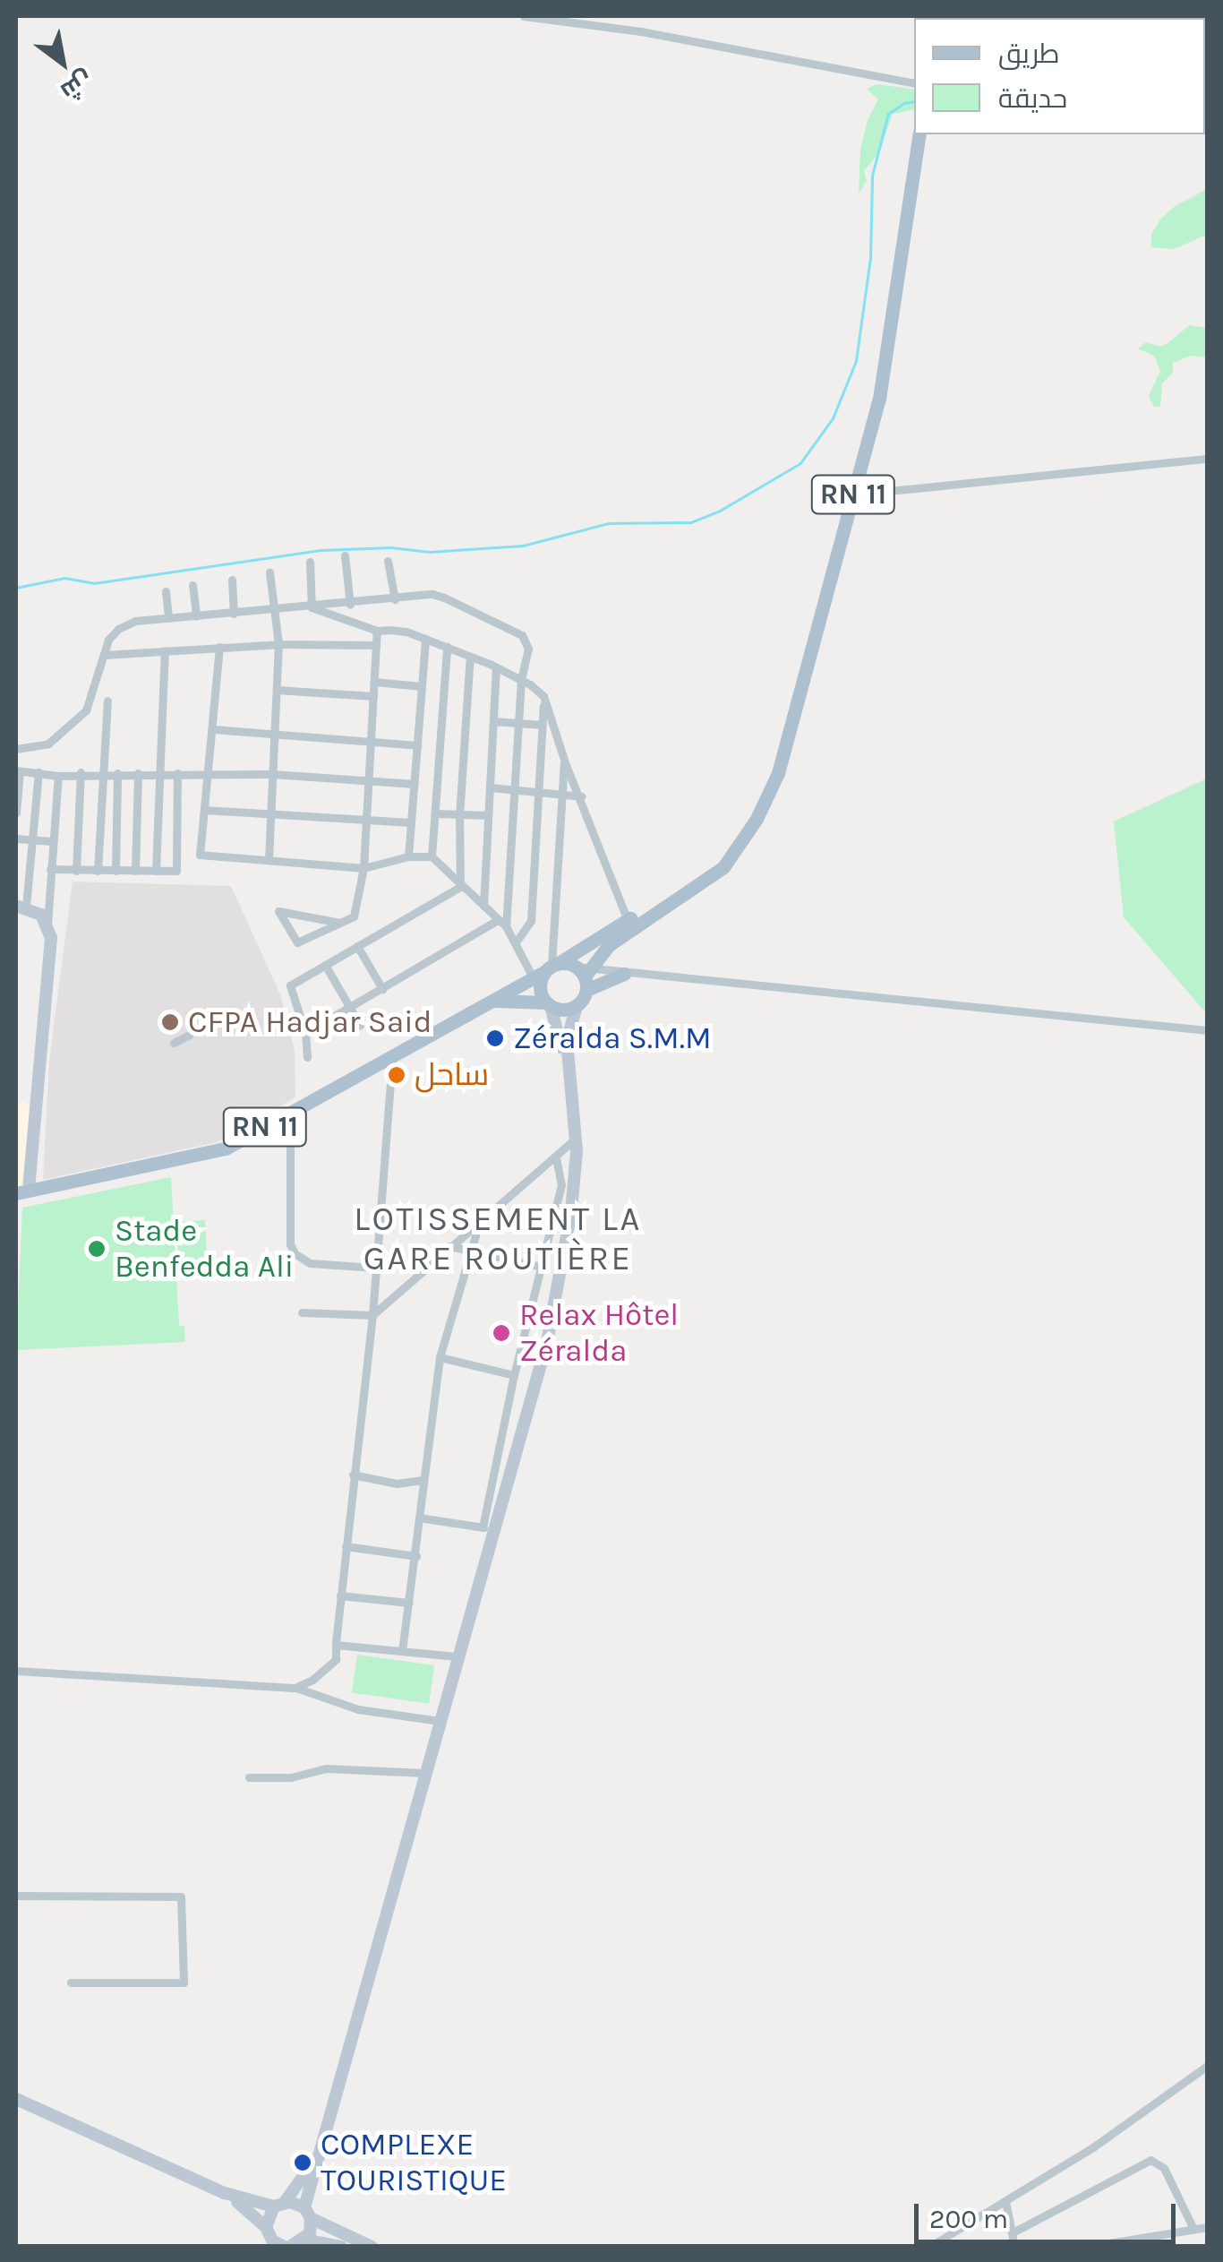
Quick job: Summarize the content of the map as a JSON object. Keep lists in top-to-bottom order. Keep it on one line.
{"streets":{"main road":["RN 11"]},"districts":["LOTISSEMENT LA GARE ROUTIÈRE"],"places":["CFPA Hadjar Said","Zéralda S.M.M","ساحل","Stade Benfedda Ali","Relax Hôtel Zéralda","COMPLEXE TOURISTIQUE"],"legend":["طريق","حديقة"],"scale_bar":"200 m","north":"bottom right"}
